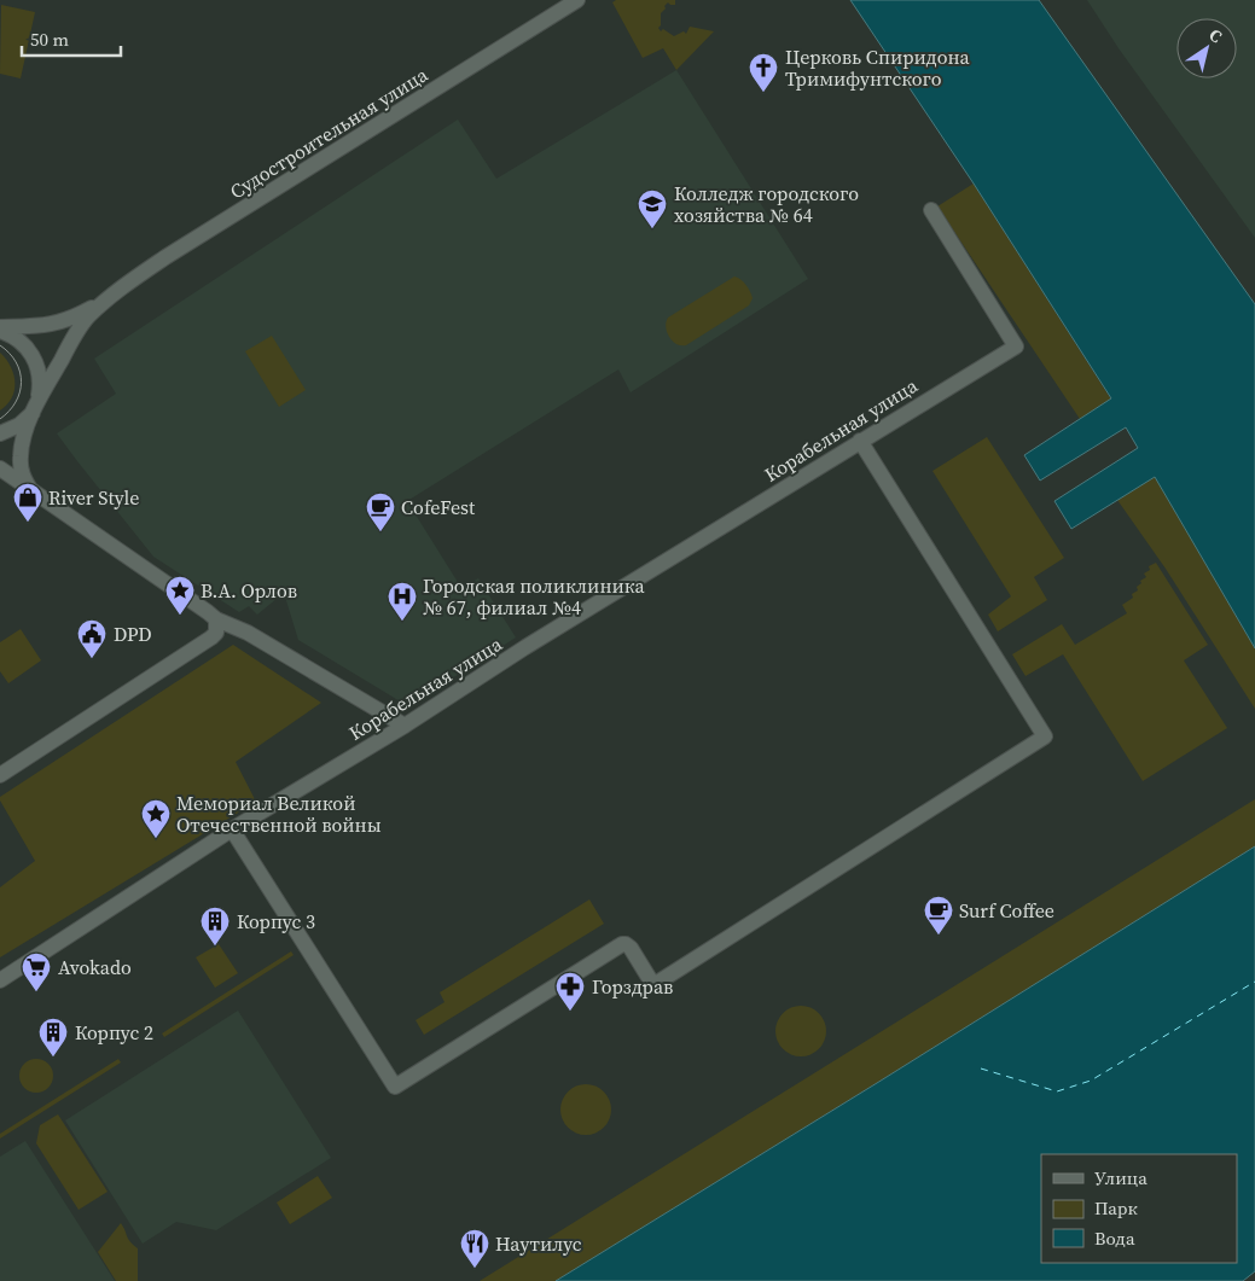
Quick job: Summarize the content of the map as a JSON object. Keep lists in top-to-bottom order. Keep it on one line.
{"streets":{"street":["Судостроительная улица","Корабельная улица"]},"places":{"church":["Церковь Спиридона Тримифунтского"],"school or university":["Колледж городского хозяйства № 64"],"shop":["River Style"],"cafe":["CofeFest","Surf Coffee"],"place":["В.А. Орлов","Мемориал Великой Отечественной войны"],"hospital":["Городская поликлиника № 67, филиал №4"],"public building":["DPD"],"building":["Корпус 3","Корпус 2"],"supermarket":["Avokado"],"pharmacy":["Горздрав"],"restaurant":["Наутилус"]},"legend":["Улица","Парк","Вода"],"scale_bar":"50 m","north":"top right"}
